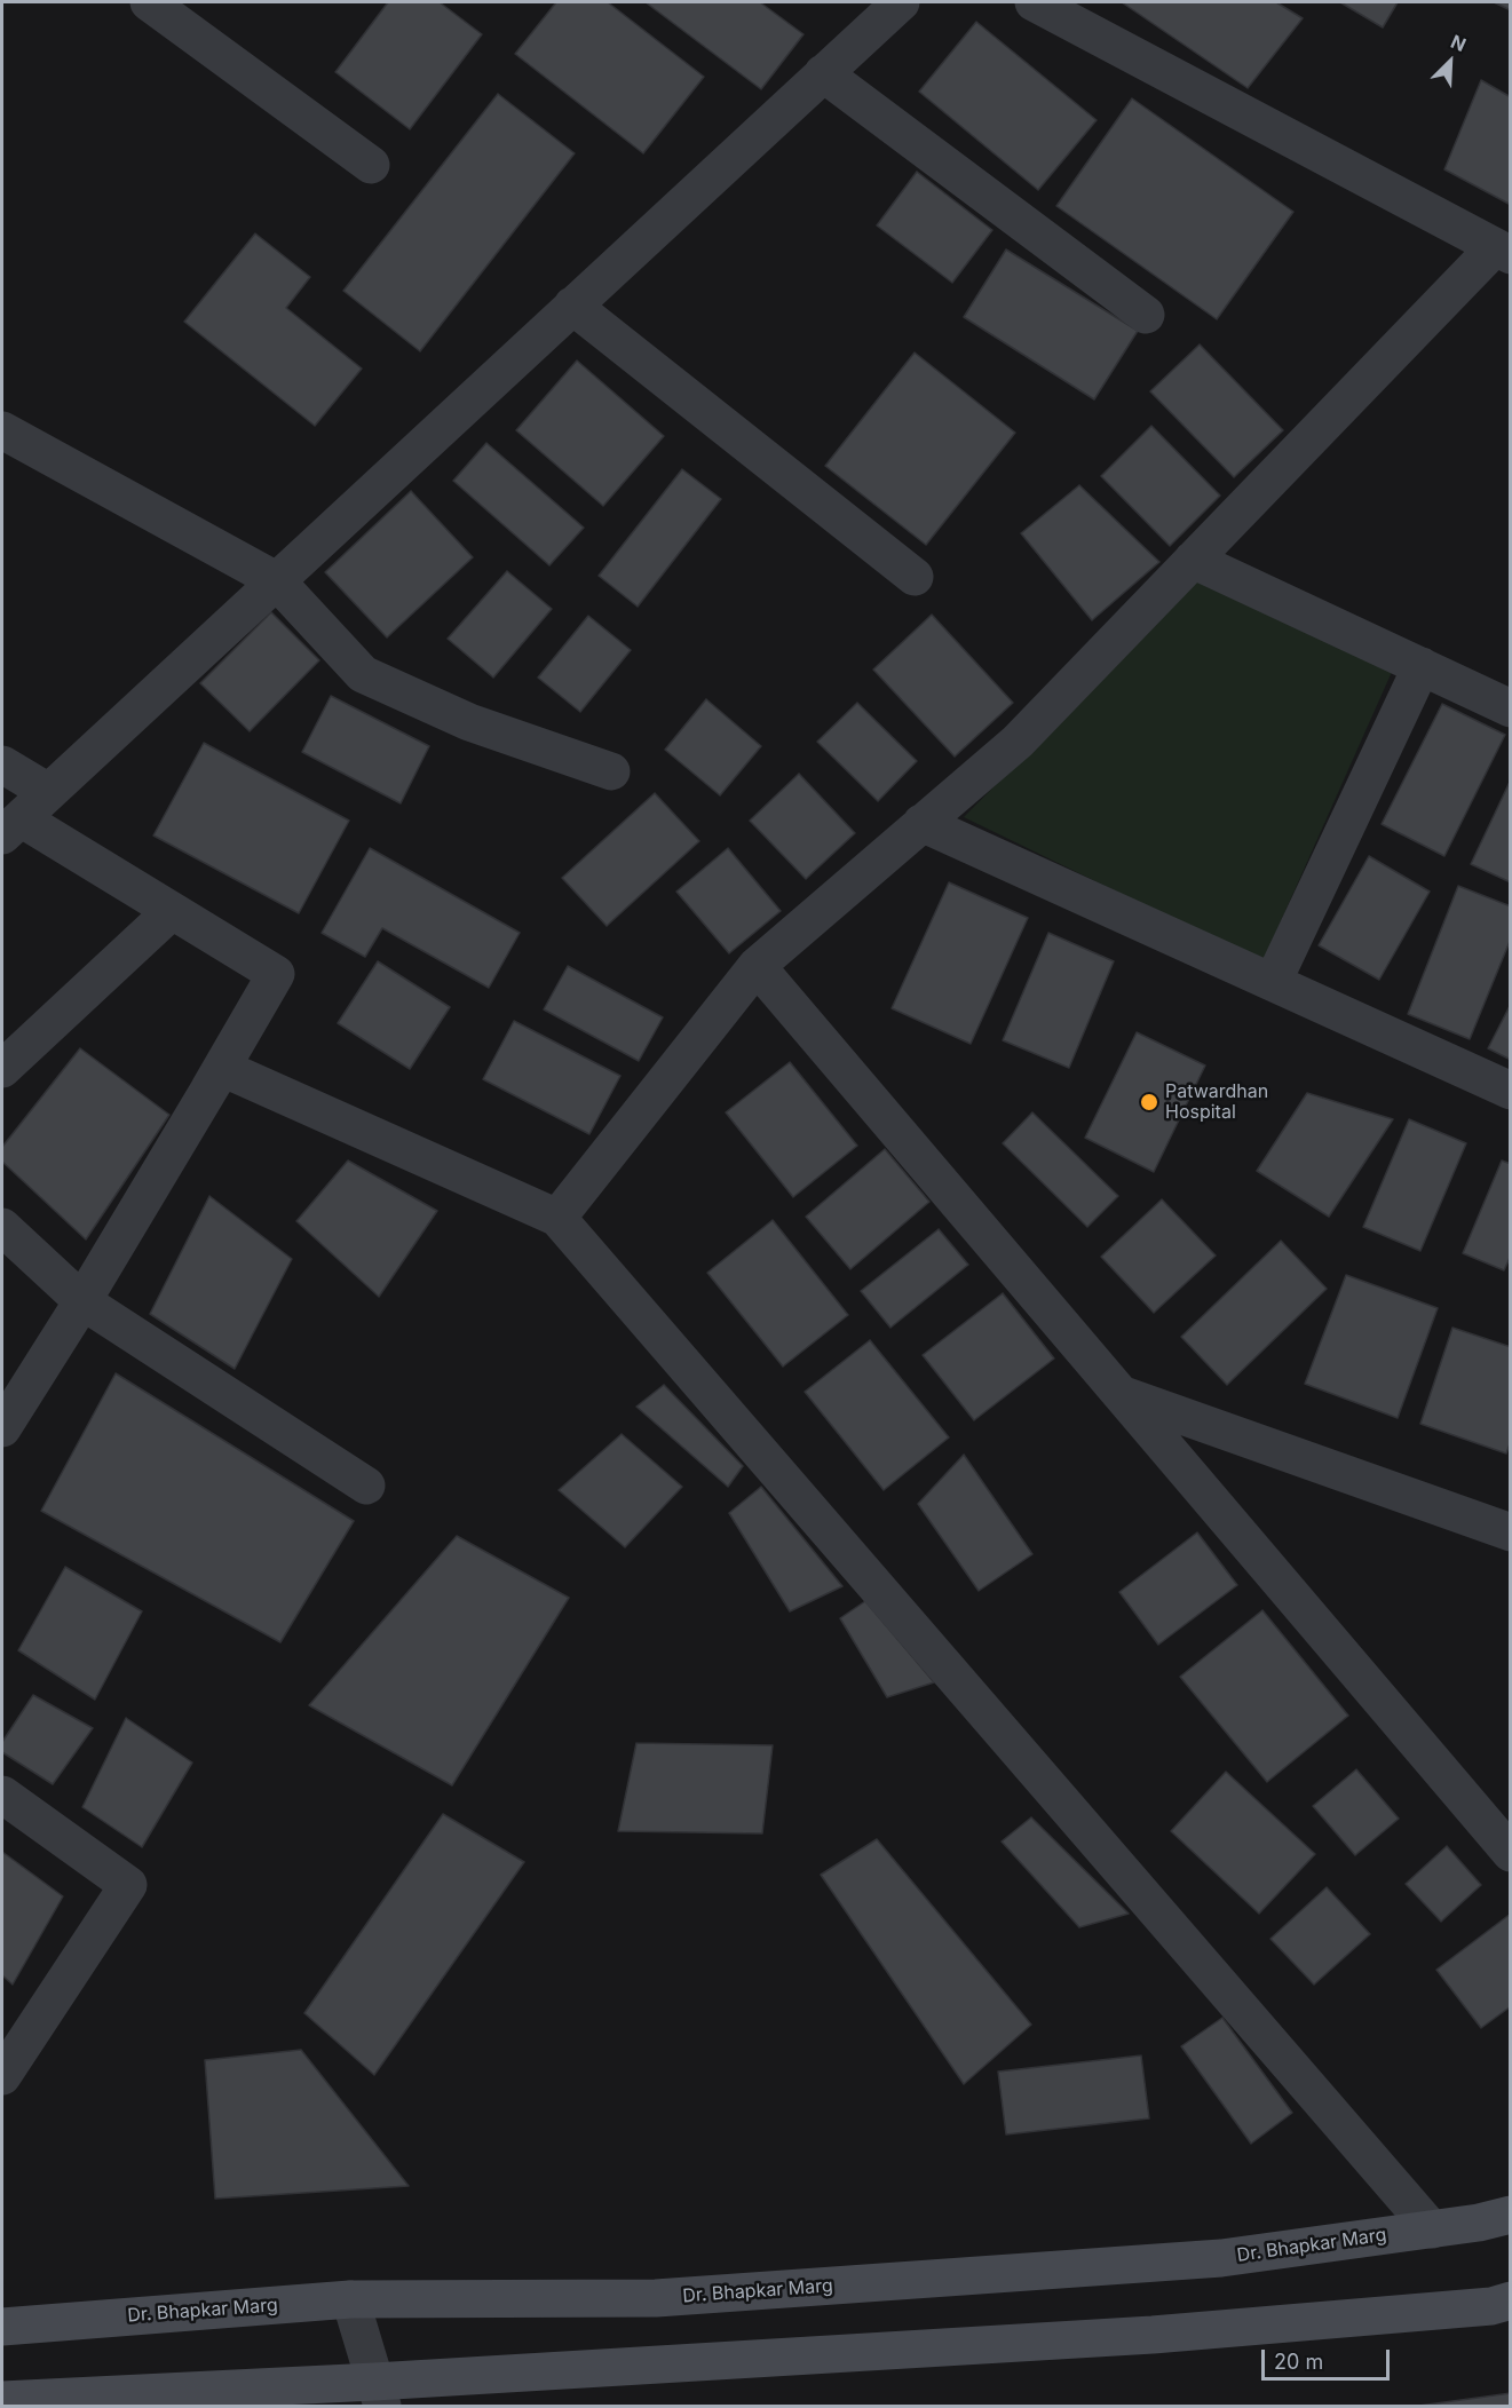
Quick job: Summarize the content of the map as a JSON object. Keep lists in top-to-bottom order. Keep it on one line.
{"streets":{"main road":["Dr. Bhapkar Marg"]},"places":["Patwardhan Hospital"],"scale_bar":"20 m","north":"top right"}
